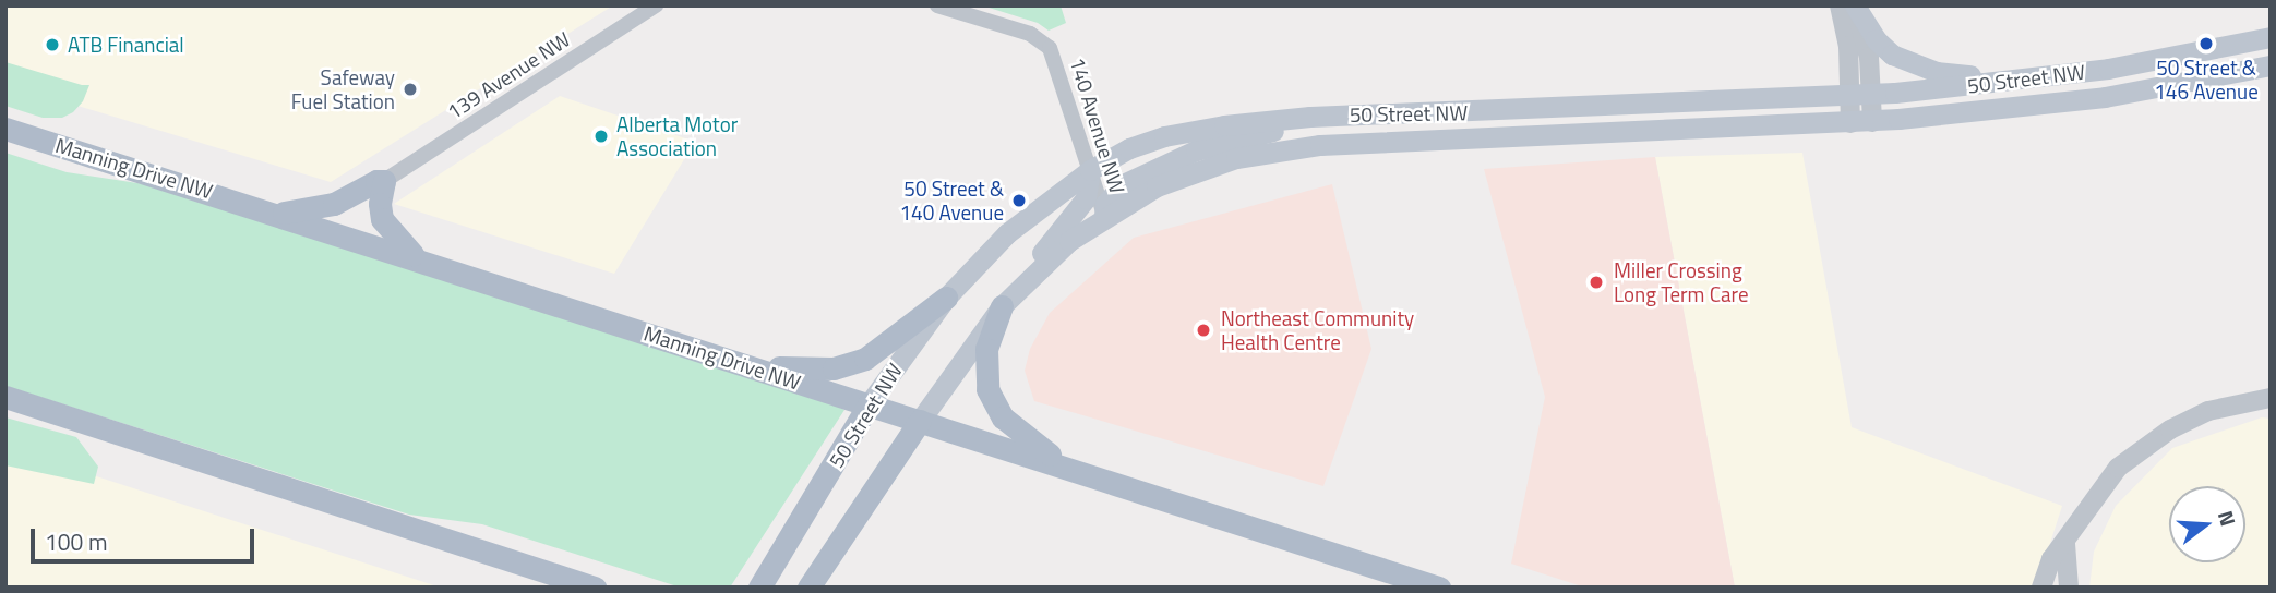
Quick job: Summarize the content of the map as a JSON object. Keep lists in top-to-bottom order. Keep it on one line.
{"streets":{"main road":["50 Street NW","Manning Drive NW"],"street":["139 Avenue NW","140 Avenue NW"]},"crossings":[["50 Street NW","140 Avenue NW"],["50 Street NW","Manning Drive NW"]],"places":["50 Street & 146 Avenue","ATB Financial","Safeway Fuel Station","Alberta Motor Association","50 Street & 140 Avenue","Miller Crossing Long Term Care","Northeast Community Health Centre"],"scale_bar":"100 m","north":"right"}
